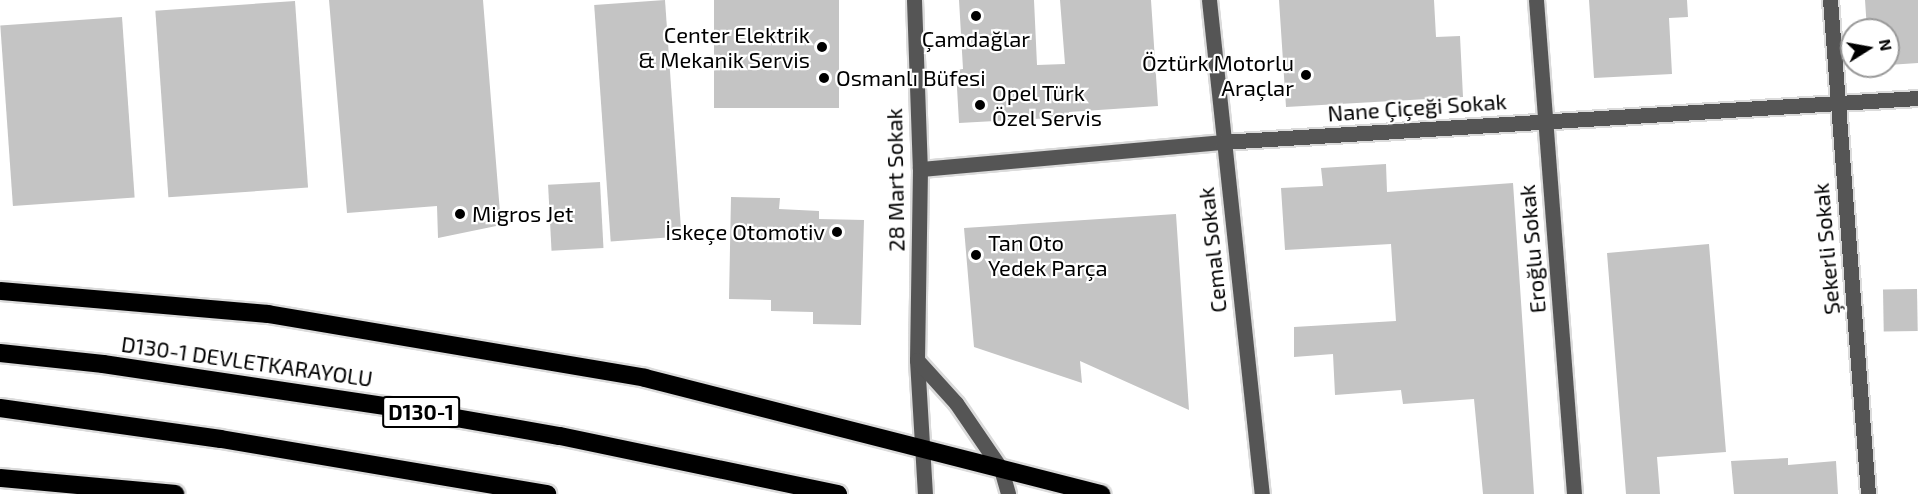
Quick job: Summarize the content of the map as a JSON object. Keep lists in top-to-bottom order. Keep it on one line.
{"streets":{"highway":["D130-1 DEVLETKARAYOLU","D130-1"],"street":["Nane Çiçeği Sokak","28 Mart Sokak","Eroğlu Sokak","Şekerli Sokak","Cemal Sokak"]},"crossings":[["Nane Çiçeği Sokak","28 Mart Sokak"],["Nane Çiçeği Sokak","Eroğlu Sokak"],["Nane Çiçeği Sokak","Şekerli Sokak"],["Nane Çiçeği Sokak","Cemal Sokak"]],"places":["Çamdağlar","Center Elektrik & Mekanik Servis","Öztürk Motorlu Araçlar","Osmanlı Büfesi","Opel Türk Özel Servis","Migros Jet","İskeçe Otomotiv","Tan Oto Yedek Parça"],"north":"right"}
